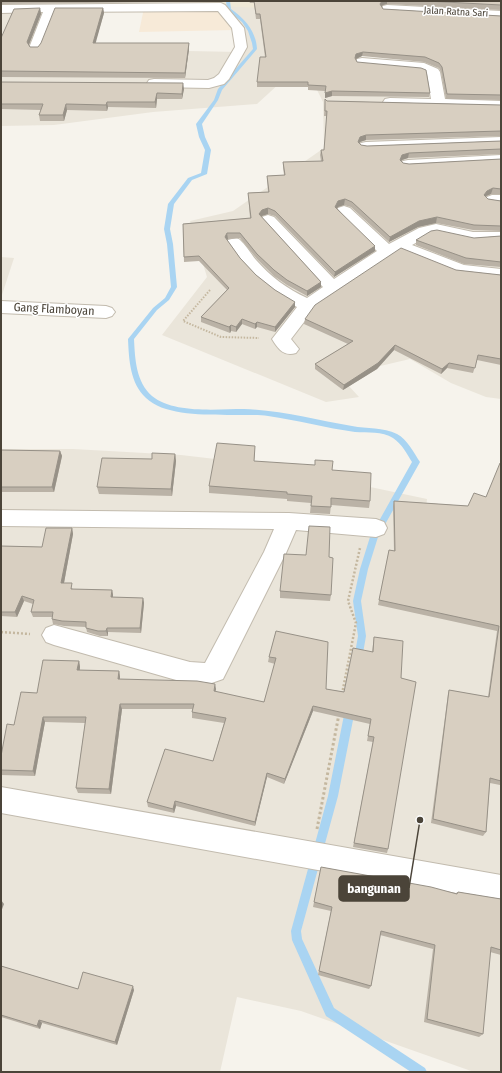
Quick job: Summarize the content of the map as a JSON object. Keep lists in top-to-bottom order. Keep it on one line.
{"streets":{"street":["Jalan Ratna Sari","Gang Flamboyan"]},"places":["bangunan"]}
